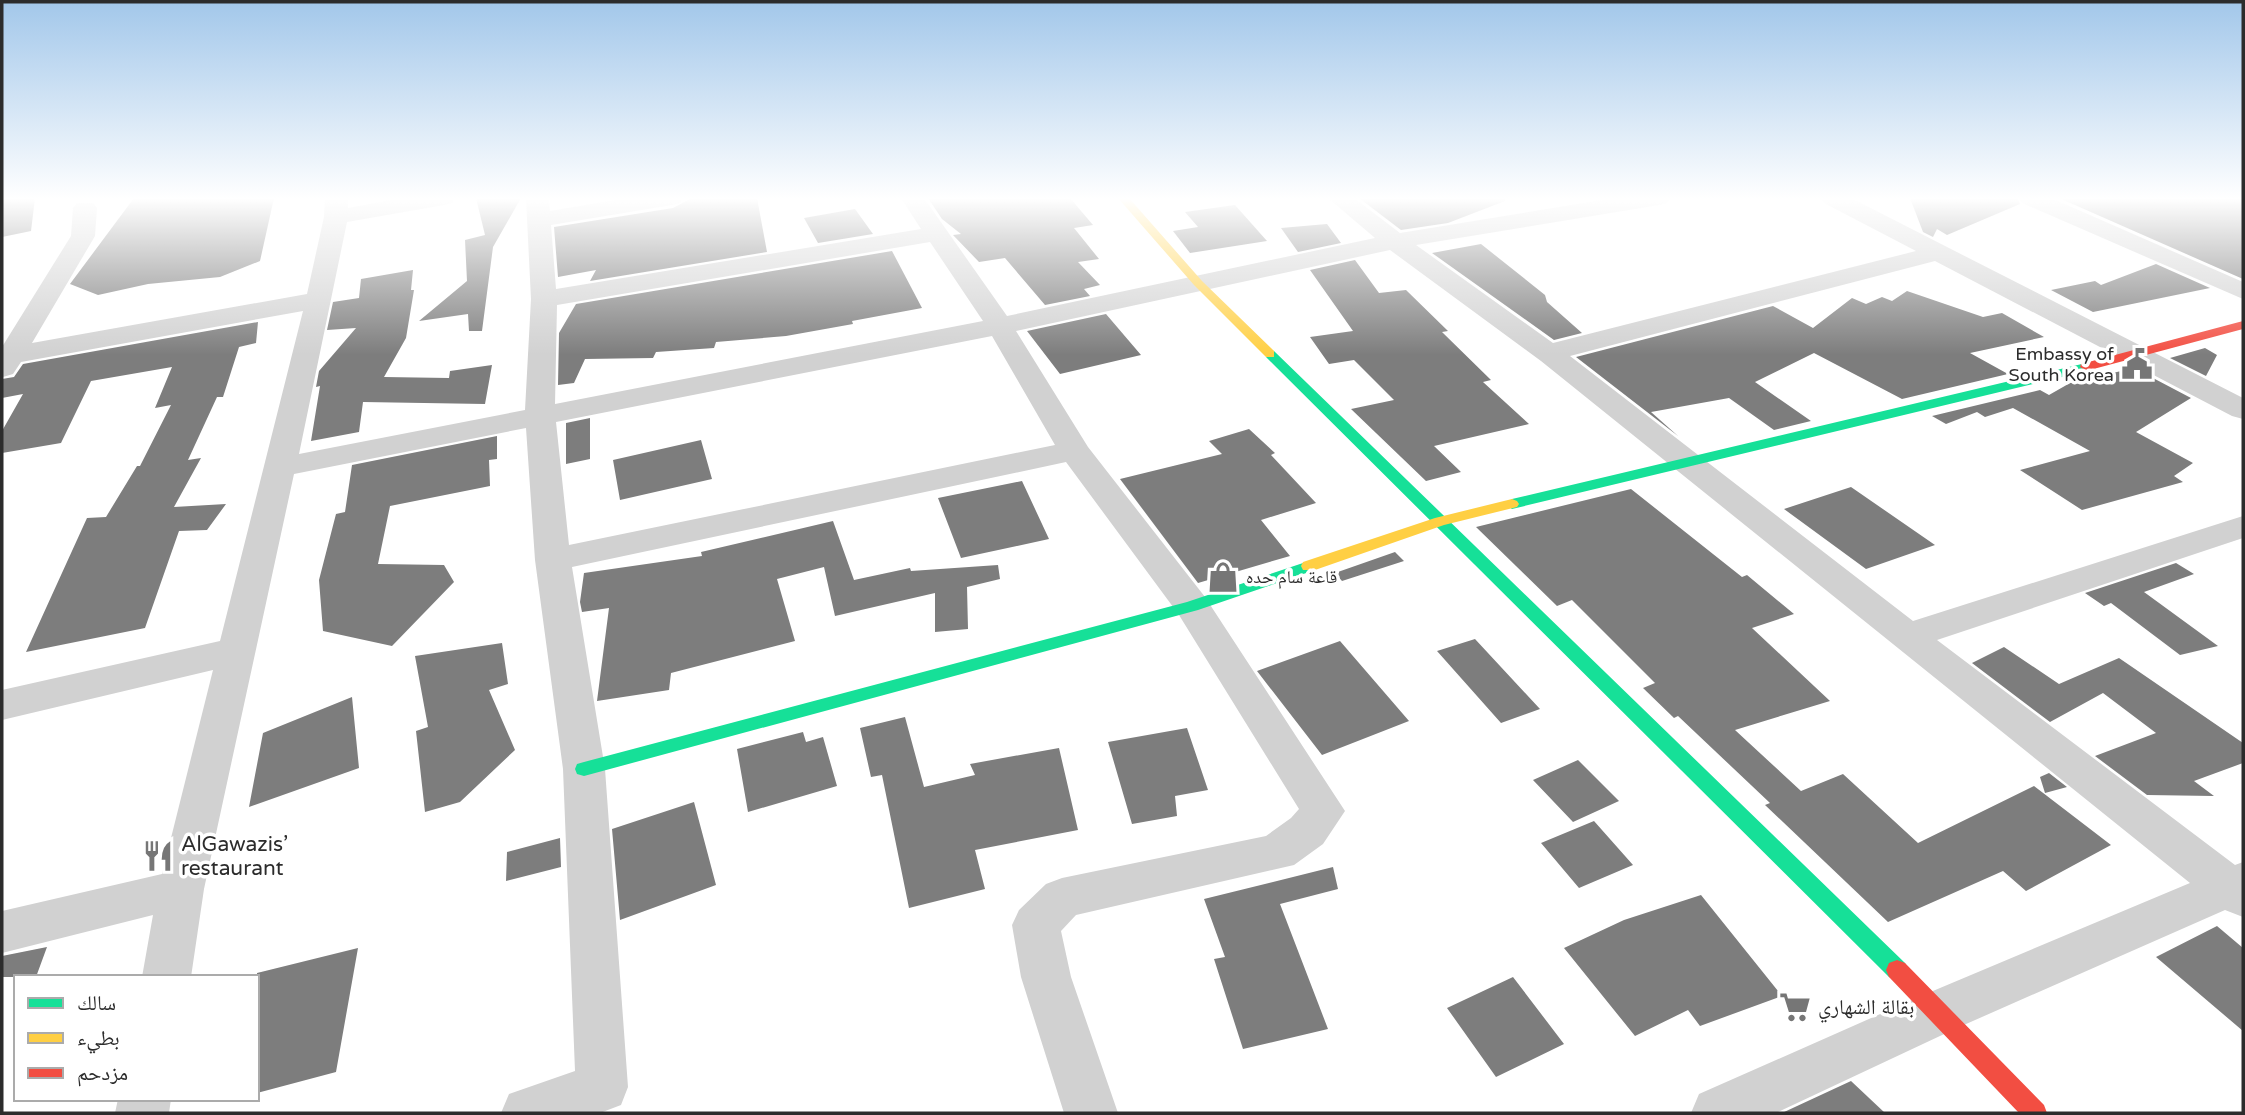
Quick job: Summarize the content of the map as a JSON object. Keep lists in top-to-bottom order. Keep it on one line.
{"places":{"public building":["Embassy of South Korea"],"shop":["قاعة سام حده"],"restaurant":["AlGawazis’ restaurant"],"supermarket":["بقالة الشهاري"]},"legend":["سالك","بطيء","مزدحم"]}
